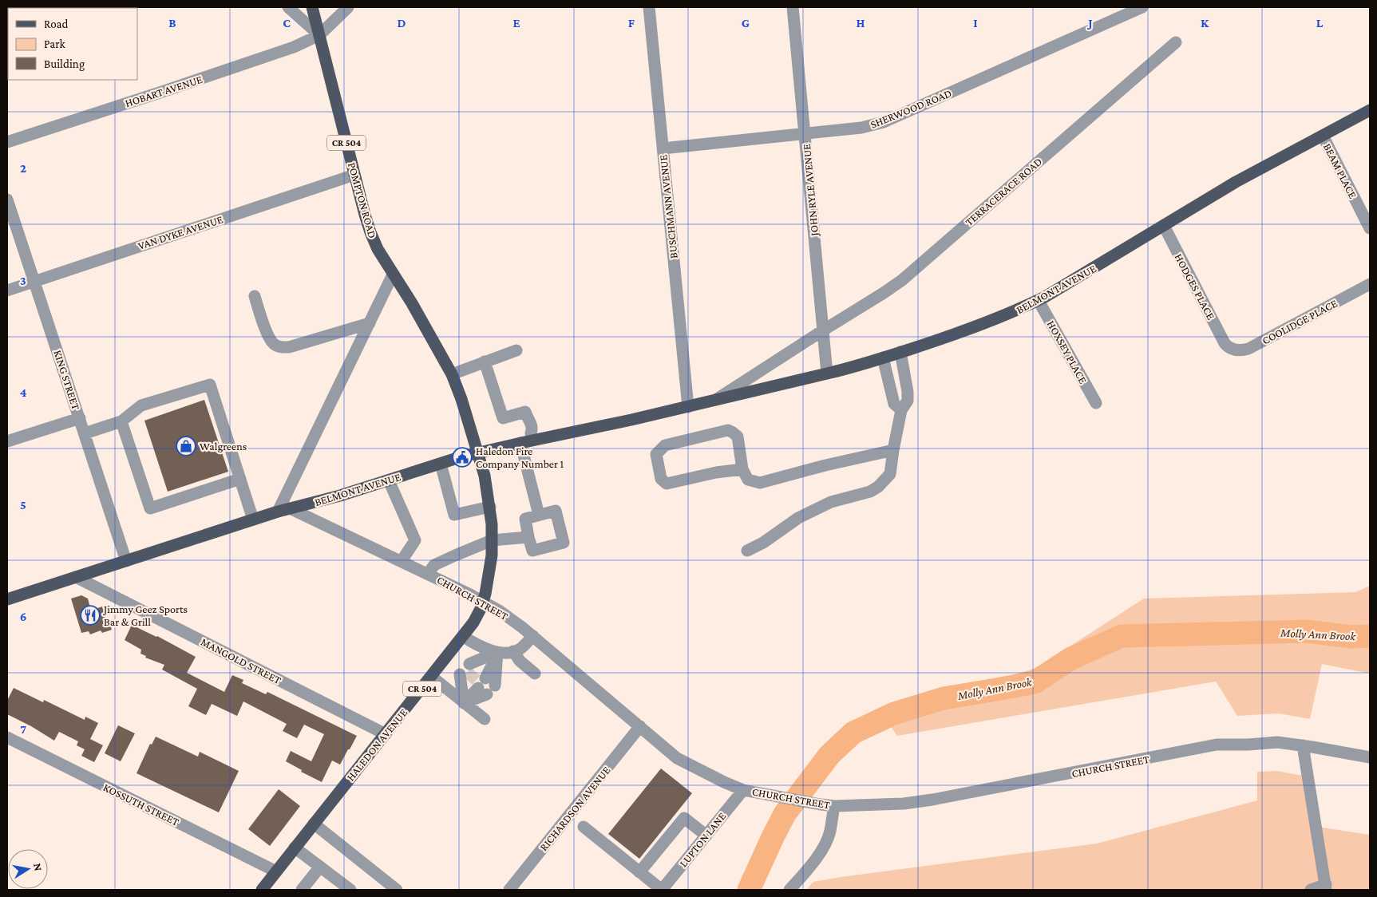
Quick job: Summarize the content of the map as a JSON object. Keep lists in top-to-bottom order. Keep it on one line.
{"streets":{"main road":["CR 504","POMPTON ROAD","BELMONT AVENUE","HALEDON AVENUE"],"street":["HOBART AVENUE","SHERWOOD ROAD","BEAM PLACE","JOHN RYLE AVENUE","TERRACERACE ROAD","BUSCHMANN AVENUE","VAN DYKE AVENUE","HODGES PLACE","COOLIDGE PLACE","HOXSEY PLACE","KING STREET","CHURCH STREET","MANGOLD STREET","KOSSUTH STREET","RICHARDSON AVENUE","LUPTON LANE"]},"crossings":[["HOBART AVENUE","POMPTON ROAD"],["SHERWOOD ROAD","JOHN RYLE AVENUE"],["SHERWOOD ROAD","BUSCHMANN AVENUE"],["CR 504","POMPTON ROAD"],["CR 504","BELMONT AVENUE"],["CR 504","HALEDON AVENUE"],["BEAM PLACE","BELMONT AVENUE"],["JOHN RYLE AVENUE","TERRACERACE ROAD"],["JOHN RYLE AVENUE","BELMONT AVENUE"],["TERRACERACE ROAD","BELMONT AVENUE"],["POMPTON ROAD","VAN DYKE AVENUE"],["BUSCHMANN AVENUE","BELMONT AVENUE"],["VAN DYKE AVENUE","KING STREET"],["HODGES PLACE","BELMONT AVENUE"],["HODGES PLACE","COOLIDGE PLACE"],["BELMONT AVENUE","HOXSEY PLACE"],["BELMONT AVENUE","KING STREET"],["BELMONT AVENUE","CHURCH STREET"],["BELMONT AVENUE","MANGOLD STREET"],["BELMONT AVENUE","HALEDON AVENUE"],["CHURCH STREET","HALEDON AVENUE"],["CHURCH STREET","RICHARDSON AVENUE"],["CHURCH STREET","LUPTON LANE"],["MANGOLD STREET","HALEDON AVENUE"],["HALEDON AVENUE","KOSSUTH STREET"]],"water":["Molly Ann Brook"],"places":{"shop":["Walgreens"],"public building":["Haledon Fire Company Number 1"],"restaurant":["Jimmy Geez Sports Bar & Grill"]},"legend":["Road","Park","Building"],"north":"right","grid":{"columns":["B","C","D","E","F","G","H","I","J","K","L"],"rows":["2","3","4","5","6","7"]}}
